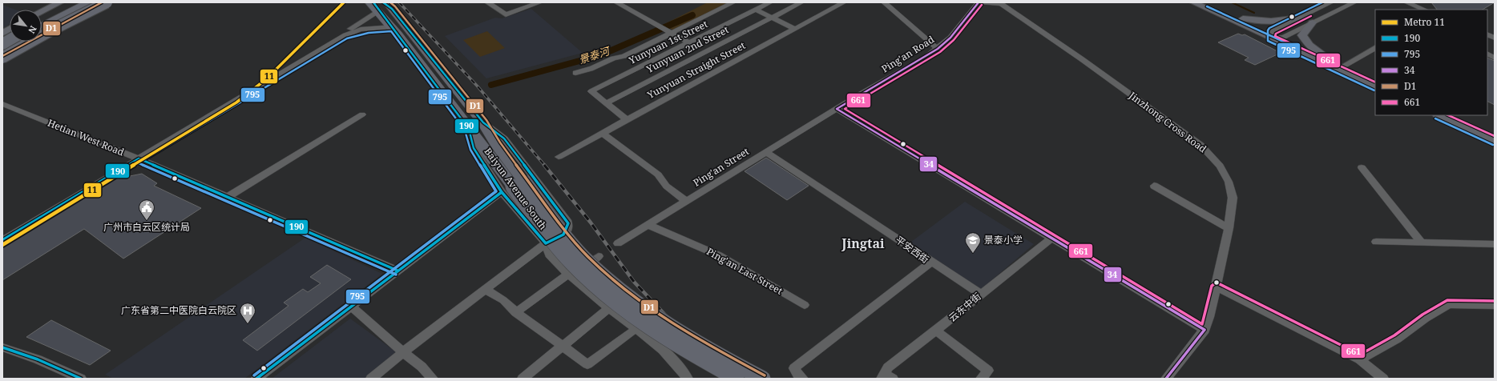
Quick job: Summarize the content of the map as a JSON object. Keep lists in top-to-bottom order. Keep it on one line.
{"streets":{"highway":["Baiyun Avenue South"],"street":["Yunyuan 1st Street","Yunyuan 2nd Street","Ping'an Road","Yunyuan Straight Street","Jinzhong Cross Road","Hetian West Road","Ping'an Street","平安西街","Ping'an East Street","云东中街"]},"crossings":[["Yunyuan 1st Street","Yunyuan 2nd Street"],["Ping'an Road","Ping'an Street"],["Ping'an Street","平安西街"],["Ping'an Street","Ping'an East Street"]],"districts":["Jingtai"],"water":["景泰河"],"places":{"public building":["广州市白云区统计局"],"school or university":["景泰小学"],"hospital":["广东省第二中医院白云院区"]},"lines":["metro line 11","transit line 190","transit line 795","transit line 34","transit line D1","transit line 661"],"legend":["Metro 11","190","795","34","D1","661"],"north":"bottom right"}
